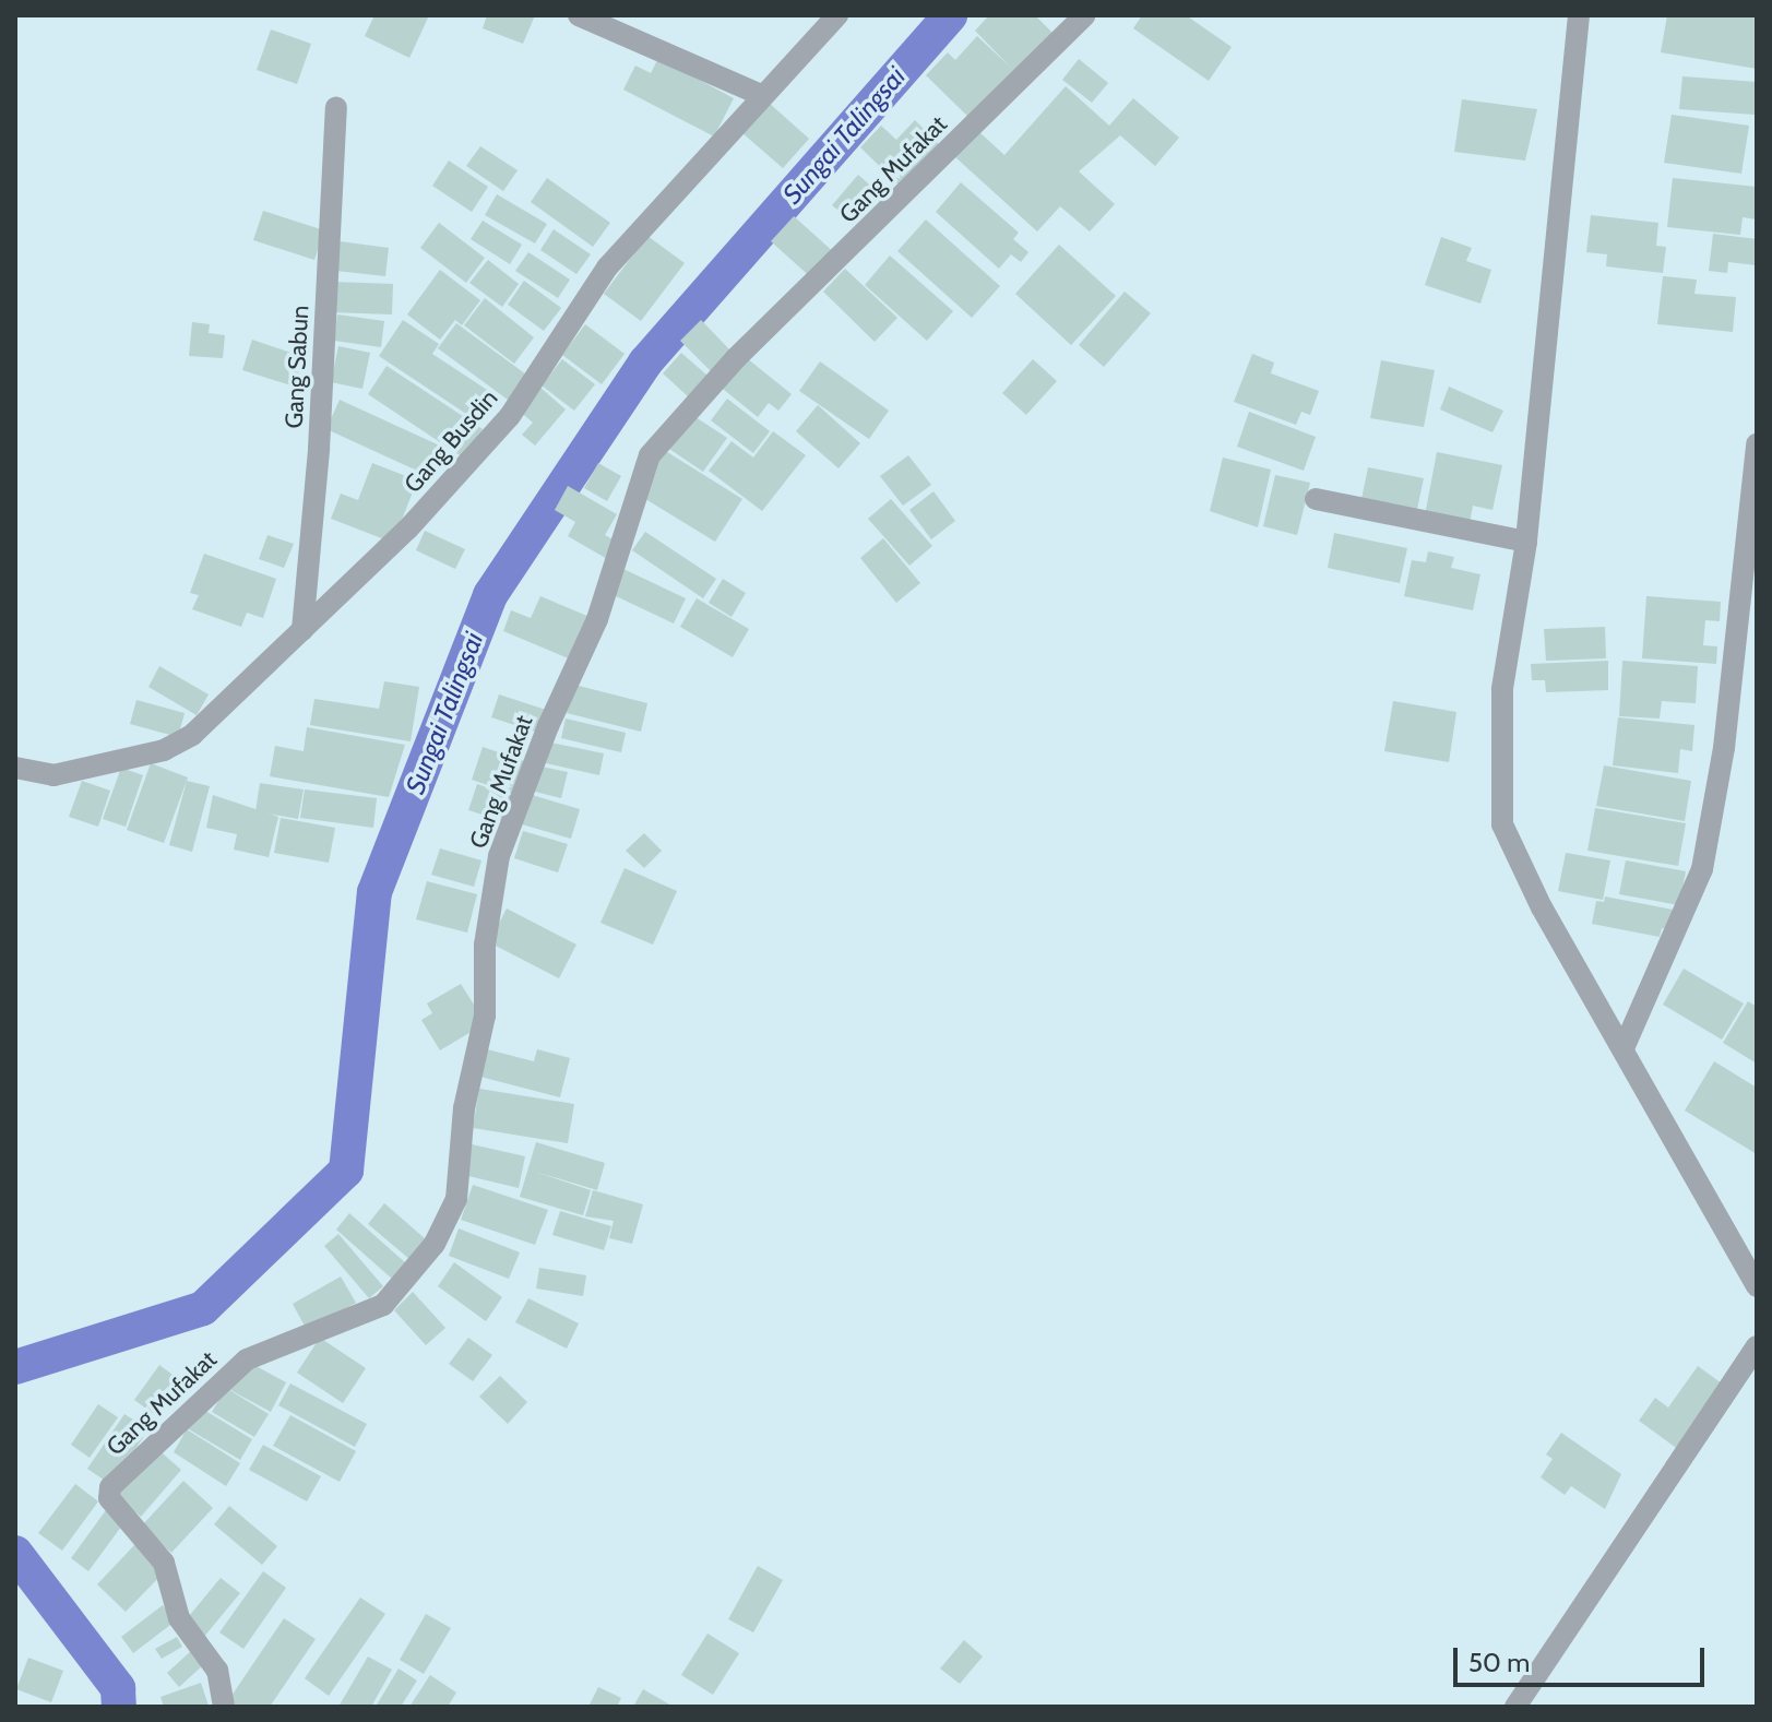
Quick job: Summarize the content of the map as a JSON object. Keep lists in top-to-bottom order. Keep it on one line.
{"streets":{"street":["Gang Mufakat","Gang Sabun","Gang Busdin"]},"crossings":[["Gang Sabun","Gang Busdin"]],"water":["Sungai Talingsai"],"scale_bar":"50 m"}
